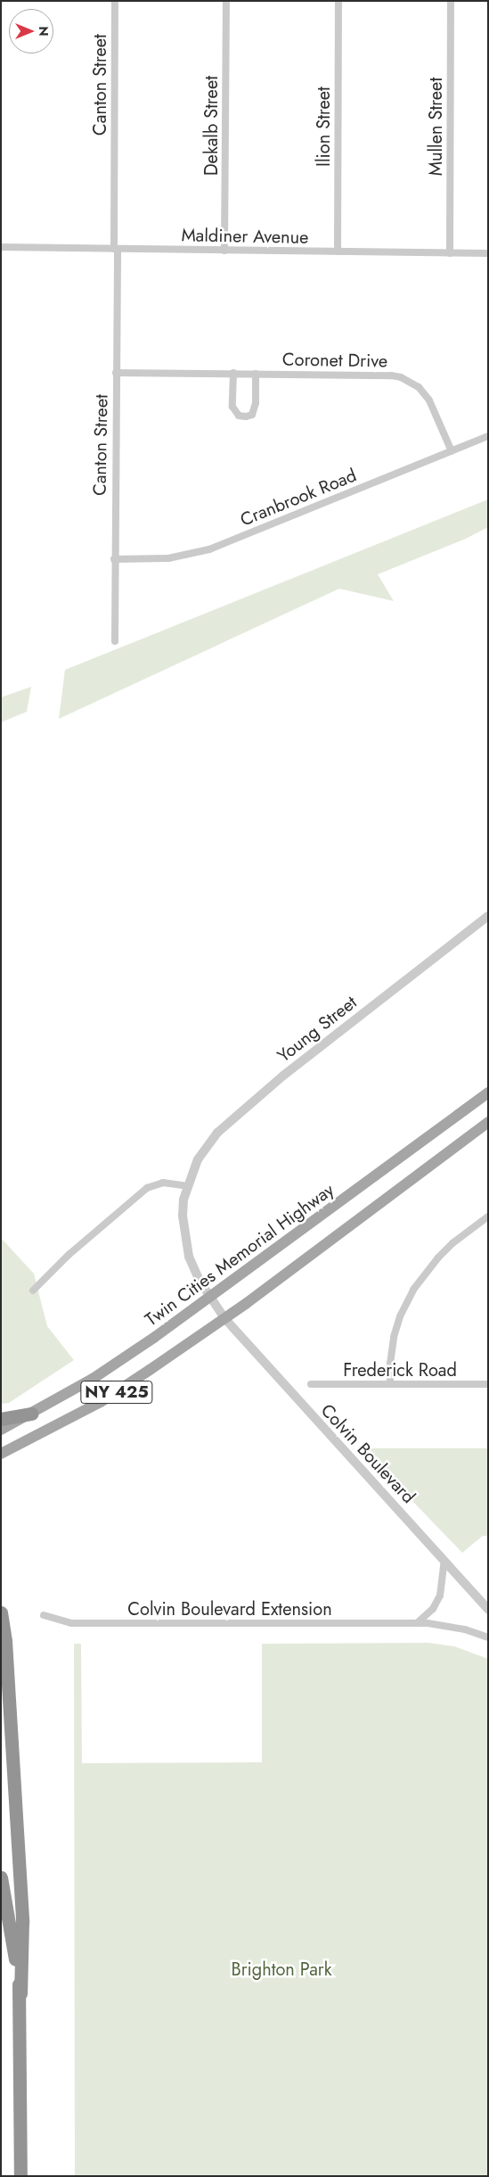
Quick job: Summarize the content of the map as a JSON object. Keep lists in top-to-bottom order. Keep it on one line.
{"streets":{"main road":["Twin Cities Memorial Highway","NY 425"],"street":["Canton Street","Dekalb Street","Ilion Street","Mullen Street","Maldiner Avenue","Coronet Drive","Cranbrook Road","Young Street","Frederick Road","Colvin Boulevard","Colvin Boulevard Extension"]},"crossings":[["Canton Street","Maldiner Avenue"],["Canton Street","Coronet Drive"],["Canton Street","Cranbrook Road"],["Dekalb Street","Maldiner Avenue"],["Ilion Street","Maldiner Avenue"],["Mullen Street","Maldiner Avenue"],["Coronet Drive","Cranbrook Road"],["Young Street","Twin Cities Memorial Highway"],["Young Street","NY 425"],["Young Street","Colvin Boulevard"],["NY 425","Colvin Boulevard"]],"parks":["Brighton Park"],"north":"right"}
